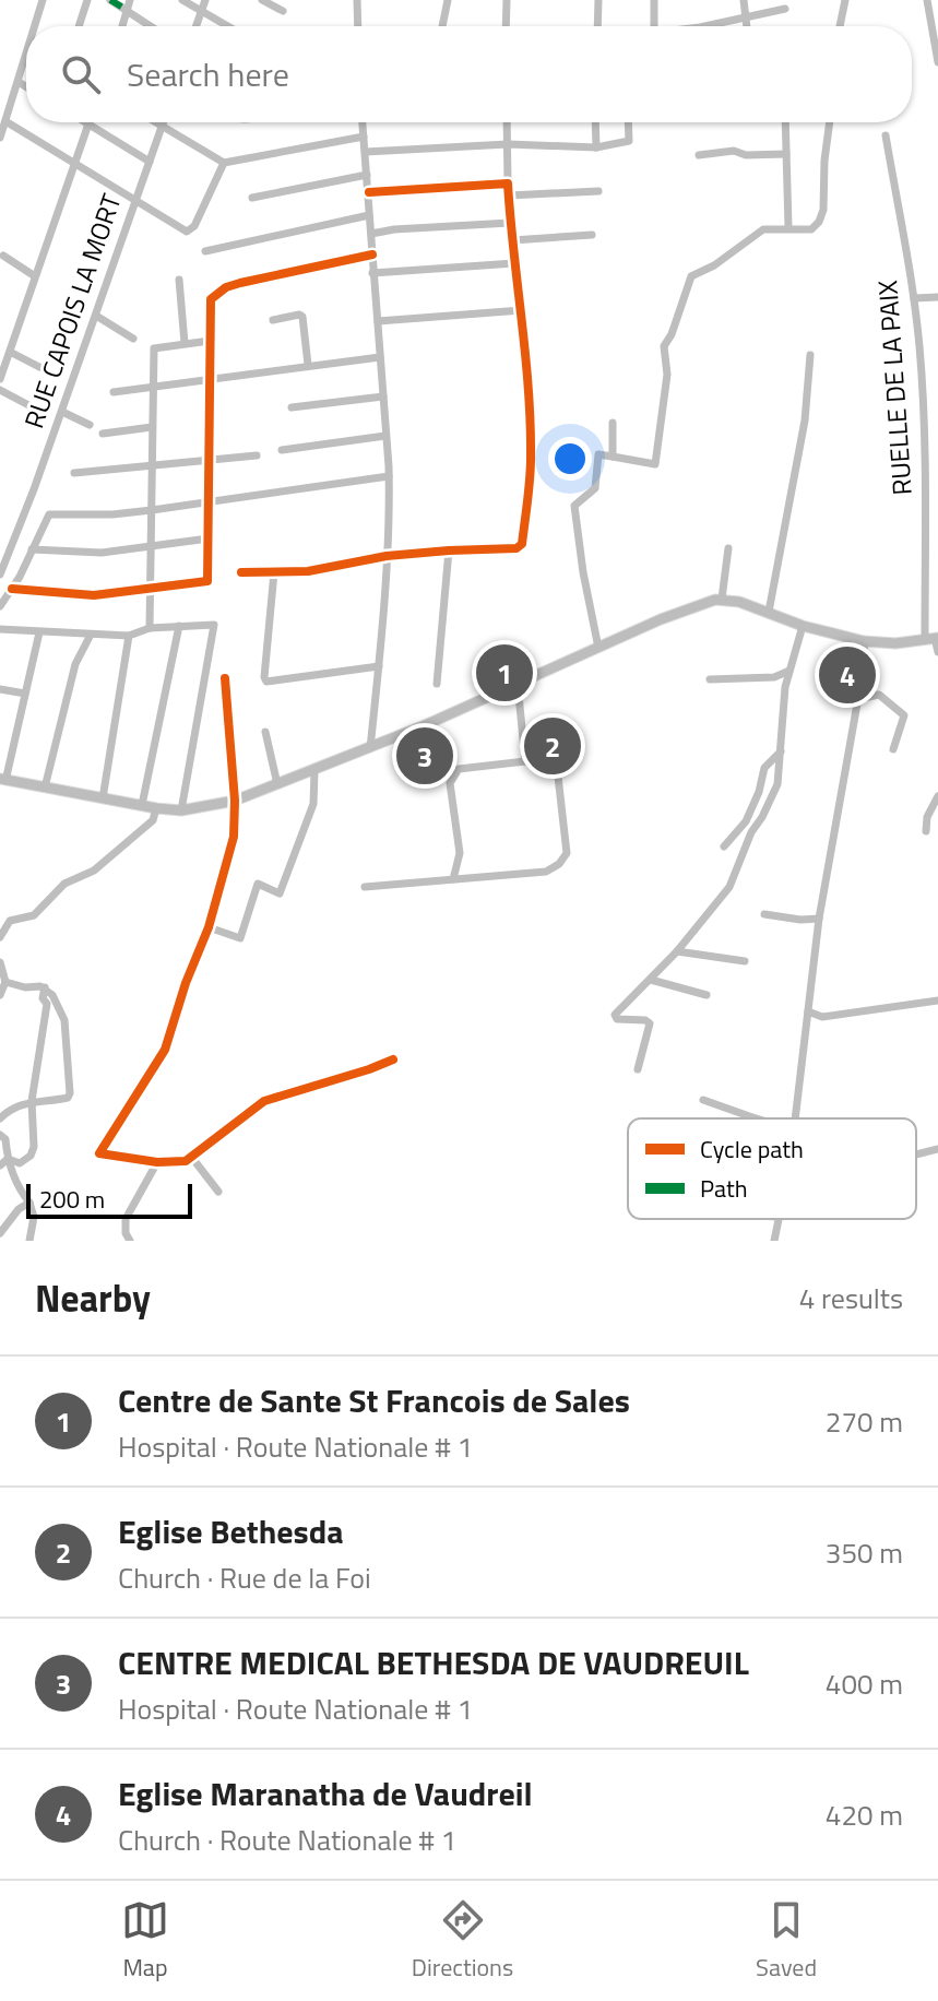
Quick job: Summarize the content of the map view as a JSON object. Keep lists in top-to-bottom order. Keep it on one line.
{"streets":{"street":["RUE CAPOIS LA MORT","RUELLE DE LA PAIX"]},"legend":["Cycle path","Path"],"scale_bar":"200 m","page":{"search":"Search here","pins":["1","4","2","3"],"scale":"200 m","heading":["Nearby","4 results"],"list":[{"mark":"1","name":"Centre de Sante St Francois de Sales","note":"Hospital · Route Nationale # 1","value":"270 m"},{"mark":"2","name":"Eglise Bethesda","note":"Church · Rue de la Foi","value":"350 m"},{"mark":"3","name":"CENTRE MEDICAL BETHESDA DE VAUDREUIL","note":"Hospital · Route Nationale # 1","value":"400 m"},{"mark":"4","name":"Eglise Maranatha de Vaudreil","note":"Church · Route Nationale # 1","value":"420 m"}],"nav":["Map","Directions","Saved"]}}
